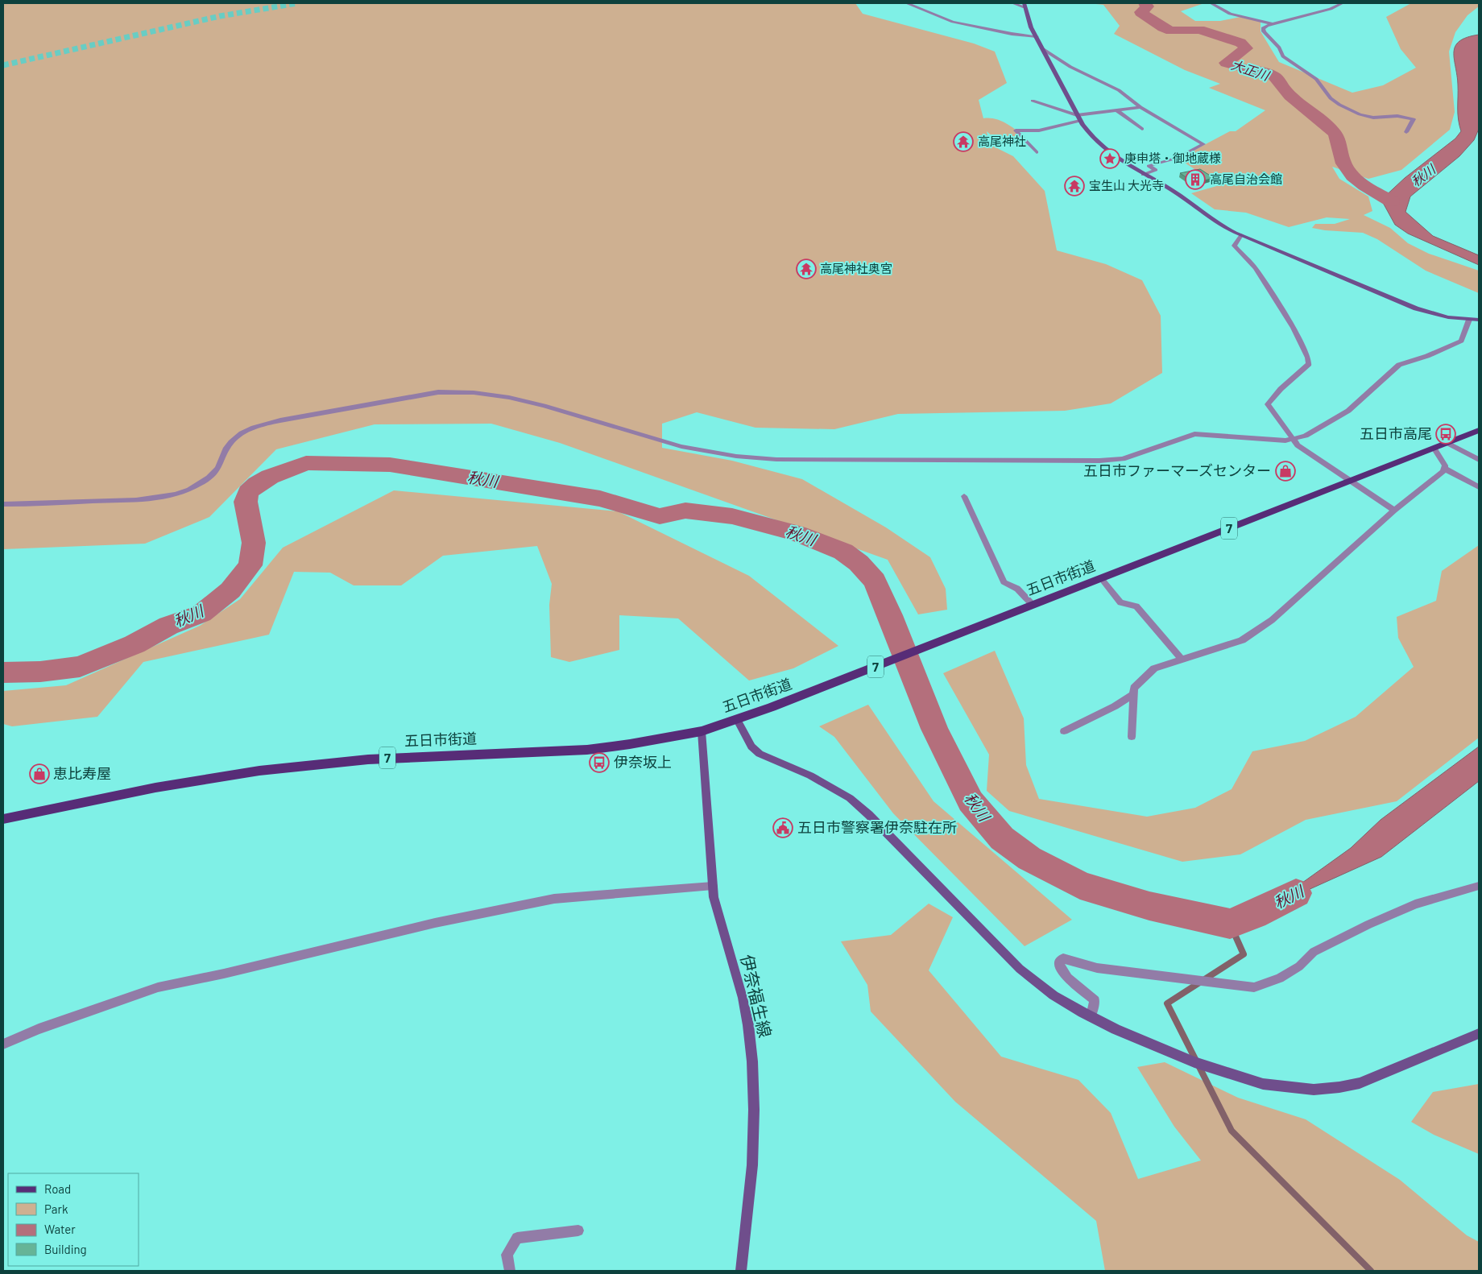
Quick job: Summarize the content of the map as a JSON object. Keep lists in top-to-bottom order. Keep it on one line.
{"streets":{"main road":["7","五日市街道"],"street":["伊奈福生線"]},"crossings":[["五日市街道","伊奈福生線"]],"water":["大正川","秋川"],"places":{"temple":["高尾神社","宝生山 大光寺","高尾神社奥宮"],"place":["庚申塔・御地蔵様"],"building":["高尾自治会館"],"bus stop":["五日市高尾","伊奈坂上"],"shop":["五日市ファーマーズセンター","恵比寿屋"],"public building":["五日市警察署伊奈駐在所"]},"legend":["Road","Park","Water","Building"]}
